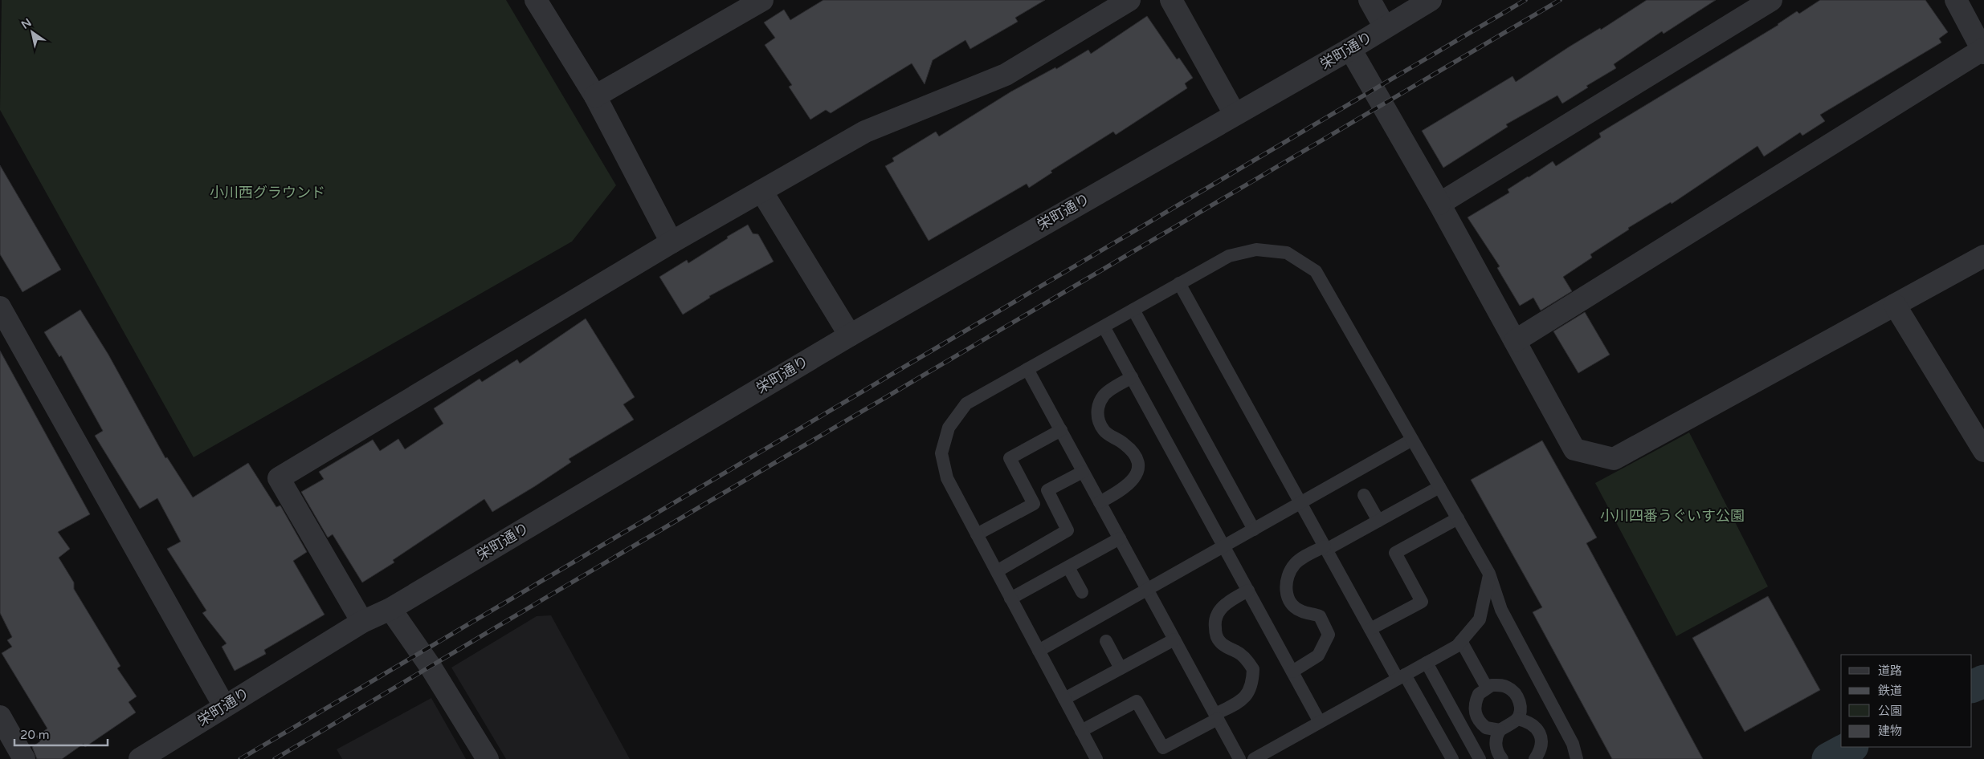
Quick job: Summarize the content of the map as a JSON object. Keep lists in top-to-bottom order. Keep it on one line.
{"streets":{"street":["栄町通り"]},"parks":["小川西グラウンド","小川四番うぐいす公園"],"legend":["道路","鉄道","公園","建物"],"scale_bar":"20 m","north":"top left"}
